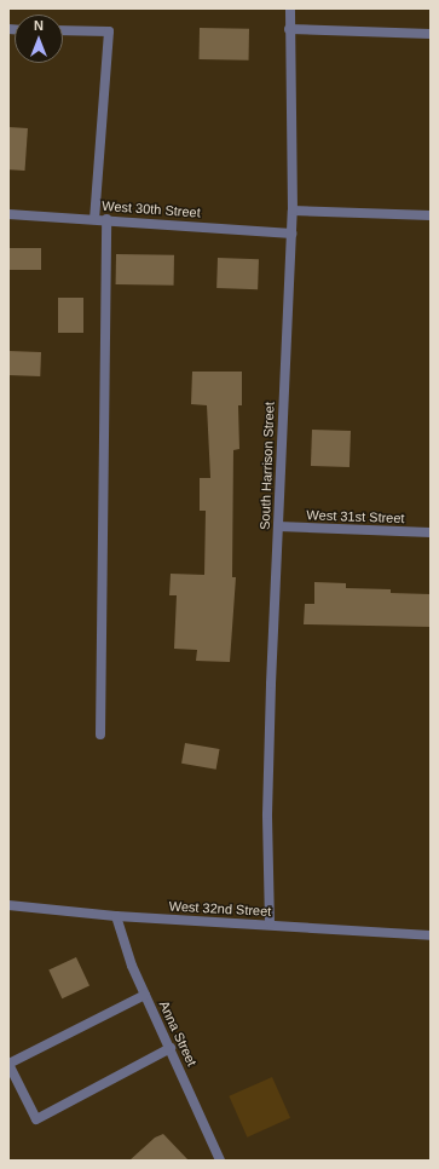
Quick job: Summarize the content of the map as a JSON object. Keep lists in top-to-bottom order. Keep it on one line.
{"streets":{"street":["West 30th Street","South Harrison Street","West 31st Street","West 32nd Street","Anna Street"]},"crossings":[["West 30th Street","South Harrison Street"],["South Harrison Street","West 31st Street"],["South Harrison Street","West 32nd Street"],["West 32nd Street","Anna Street"]],"north":"top"}
